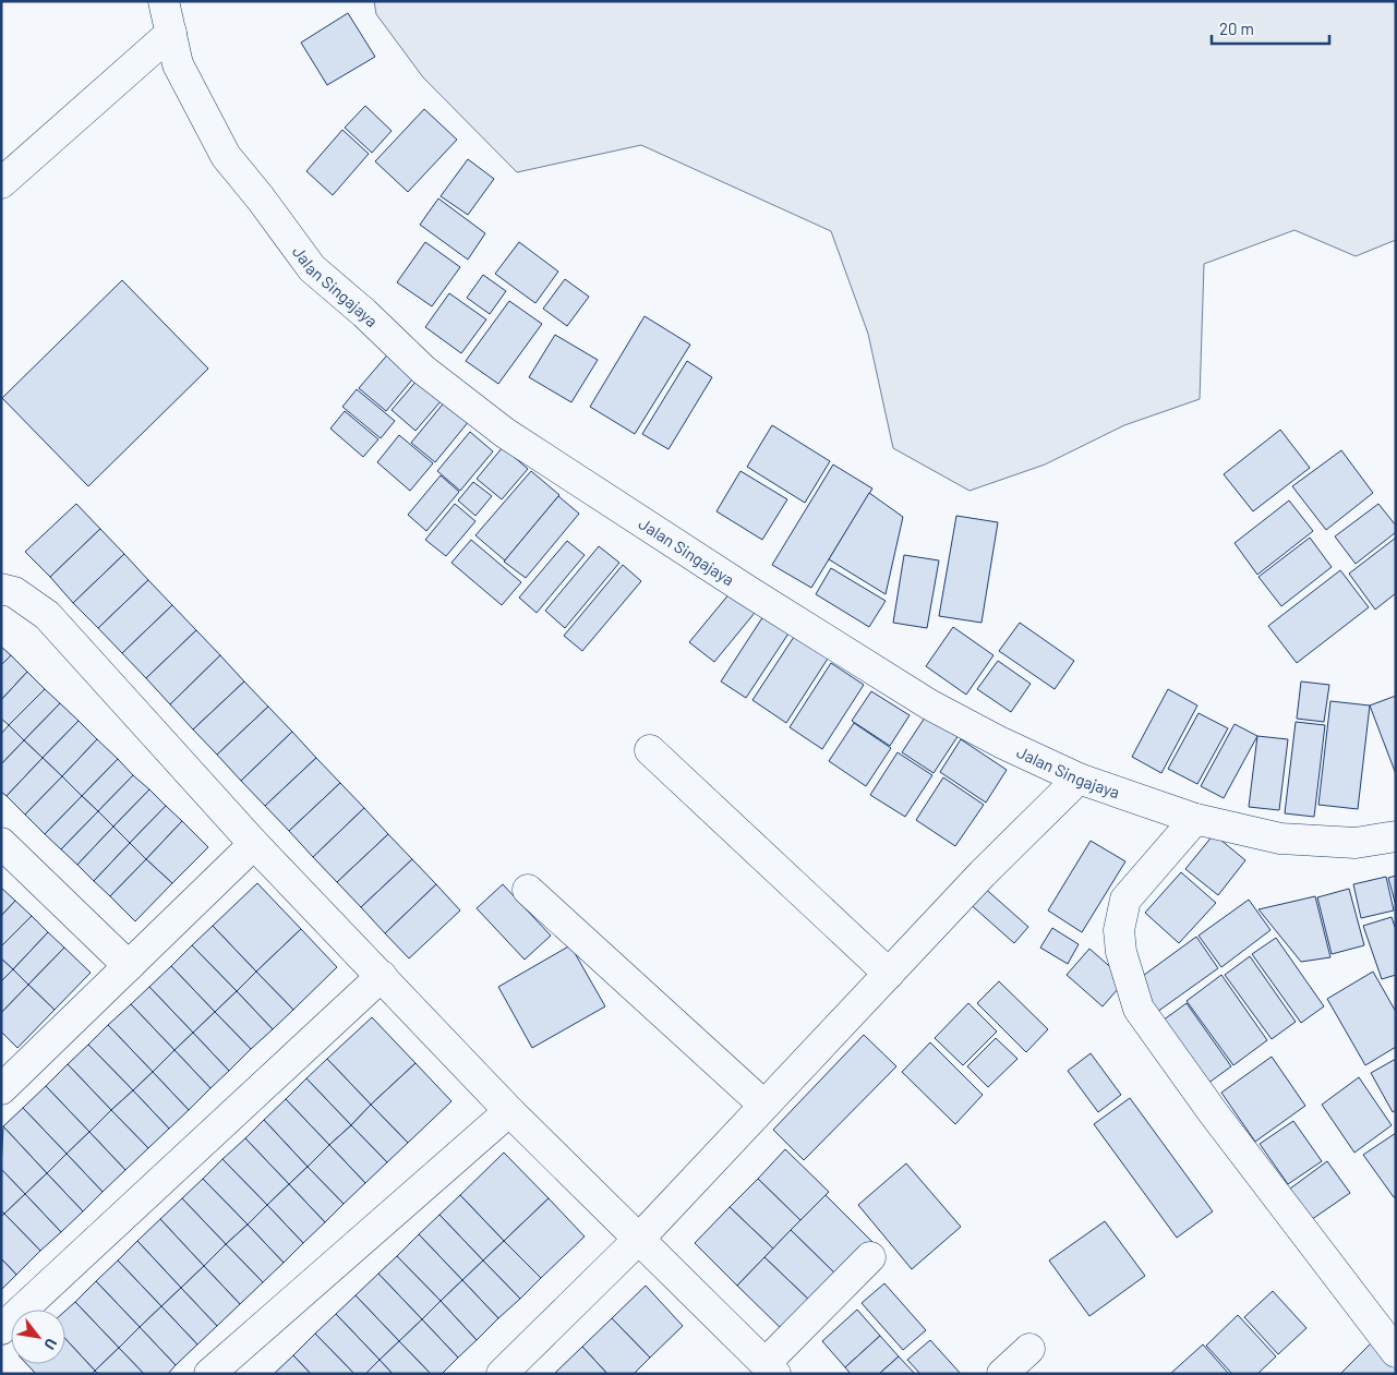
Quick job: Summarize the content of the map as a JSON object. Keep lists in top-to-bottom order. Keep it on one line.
{"streets":{"street":["Jalan Singajaya"]},"scale_bar":"20 m","north":"bottom right"}
